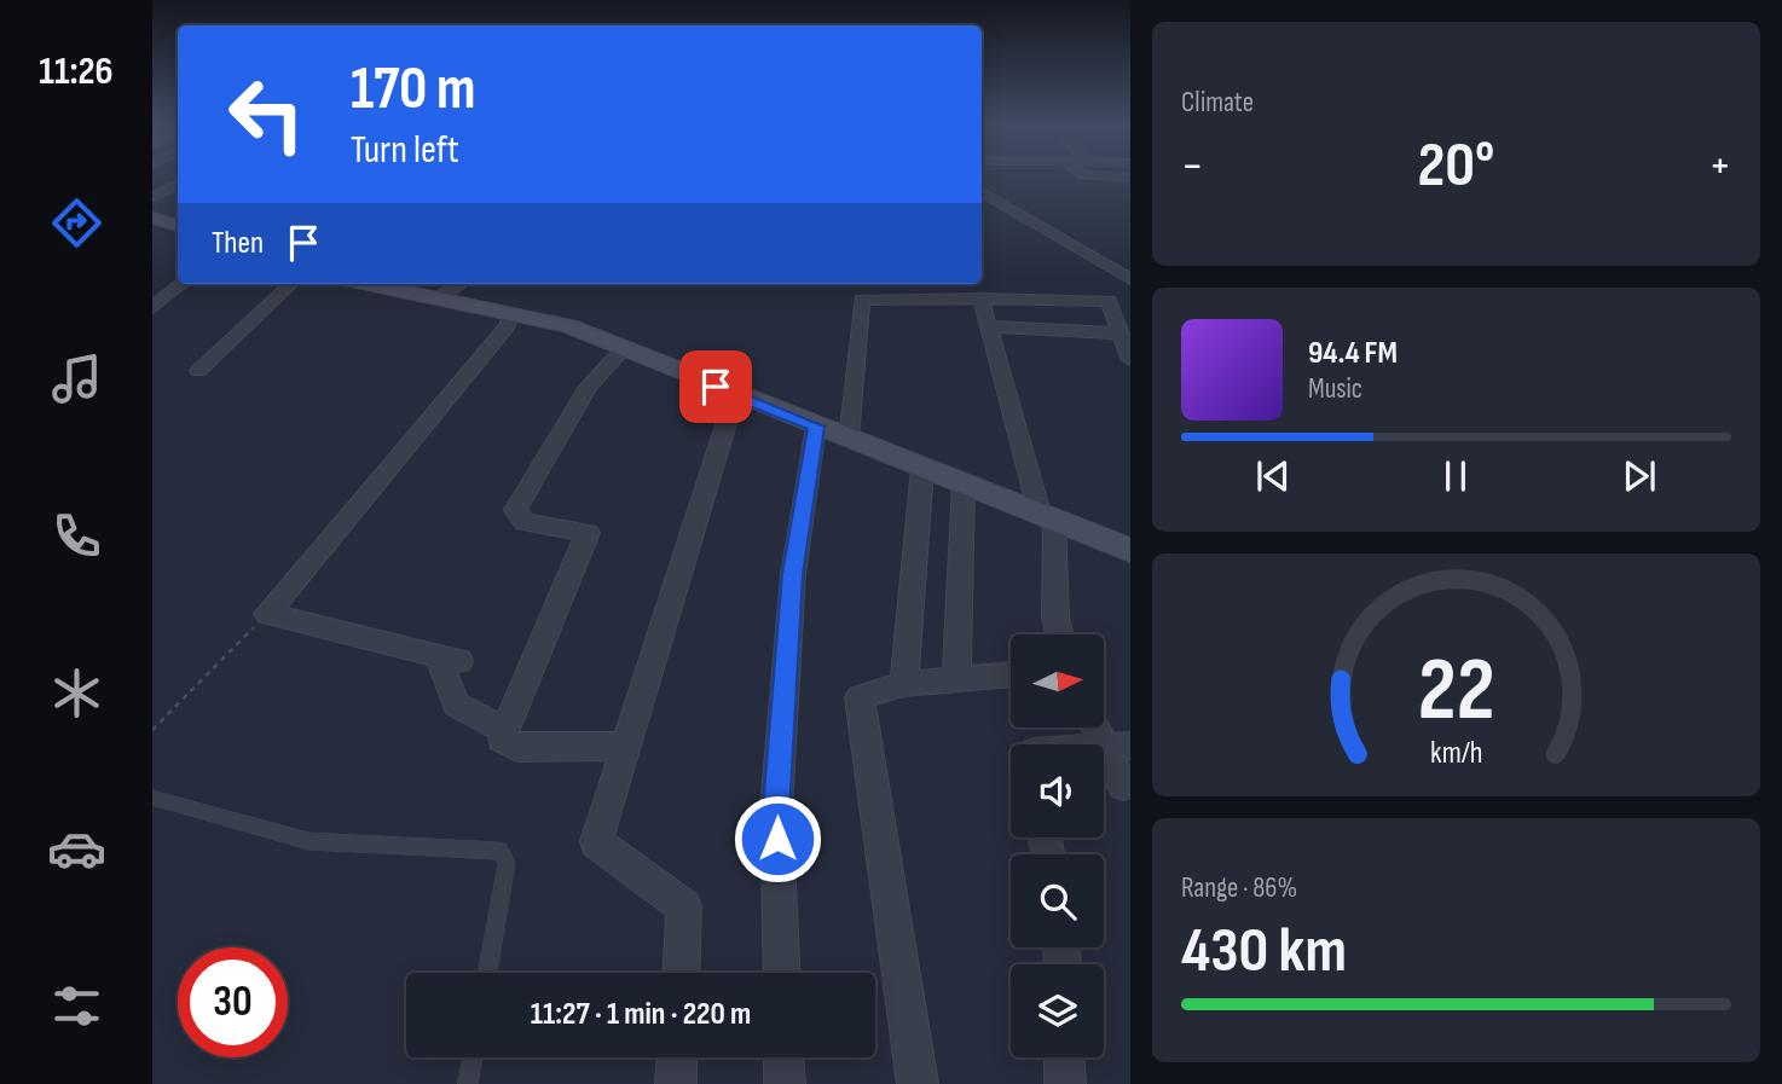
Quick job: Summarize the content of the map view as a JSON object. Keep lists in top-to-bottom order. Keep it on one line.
{"north":"right","page":{"tabs":"11:26","tile":["Climate",["Range · 86%","430 km"]],"turn":["170 m","Turn left"],"heat":["−","20°","+"],"then":"Then","song":["94.4 FM","Music"],"limit":"30","trip":"11:27 · 1 min · 220 m","gauge":["22","km/h"]}}
